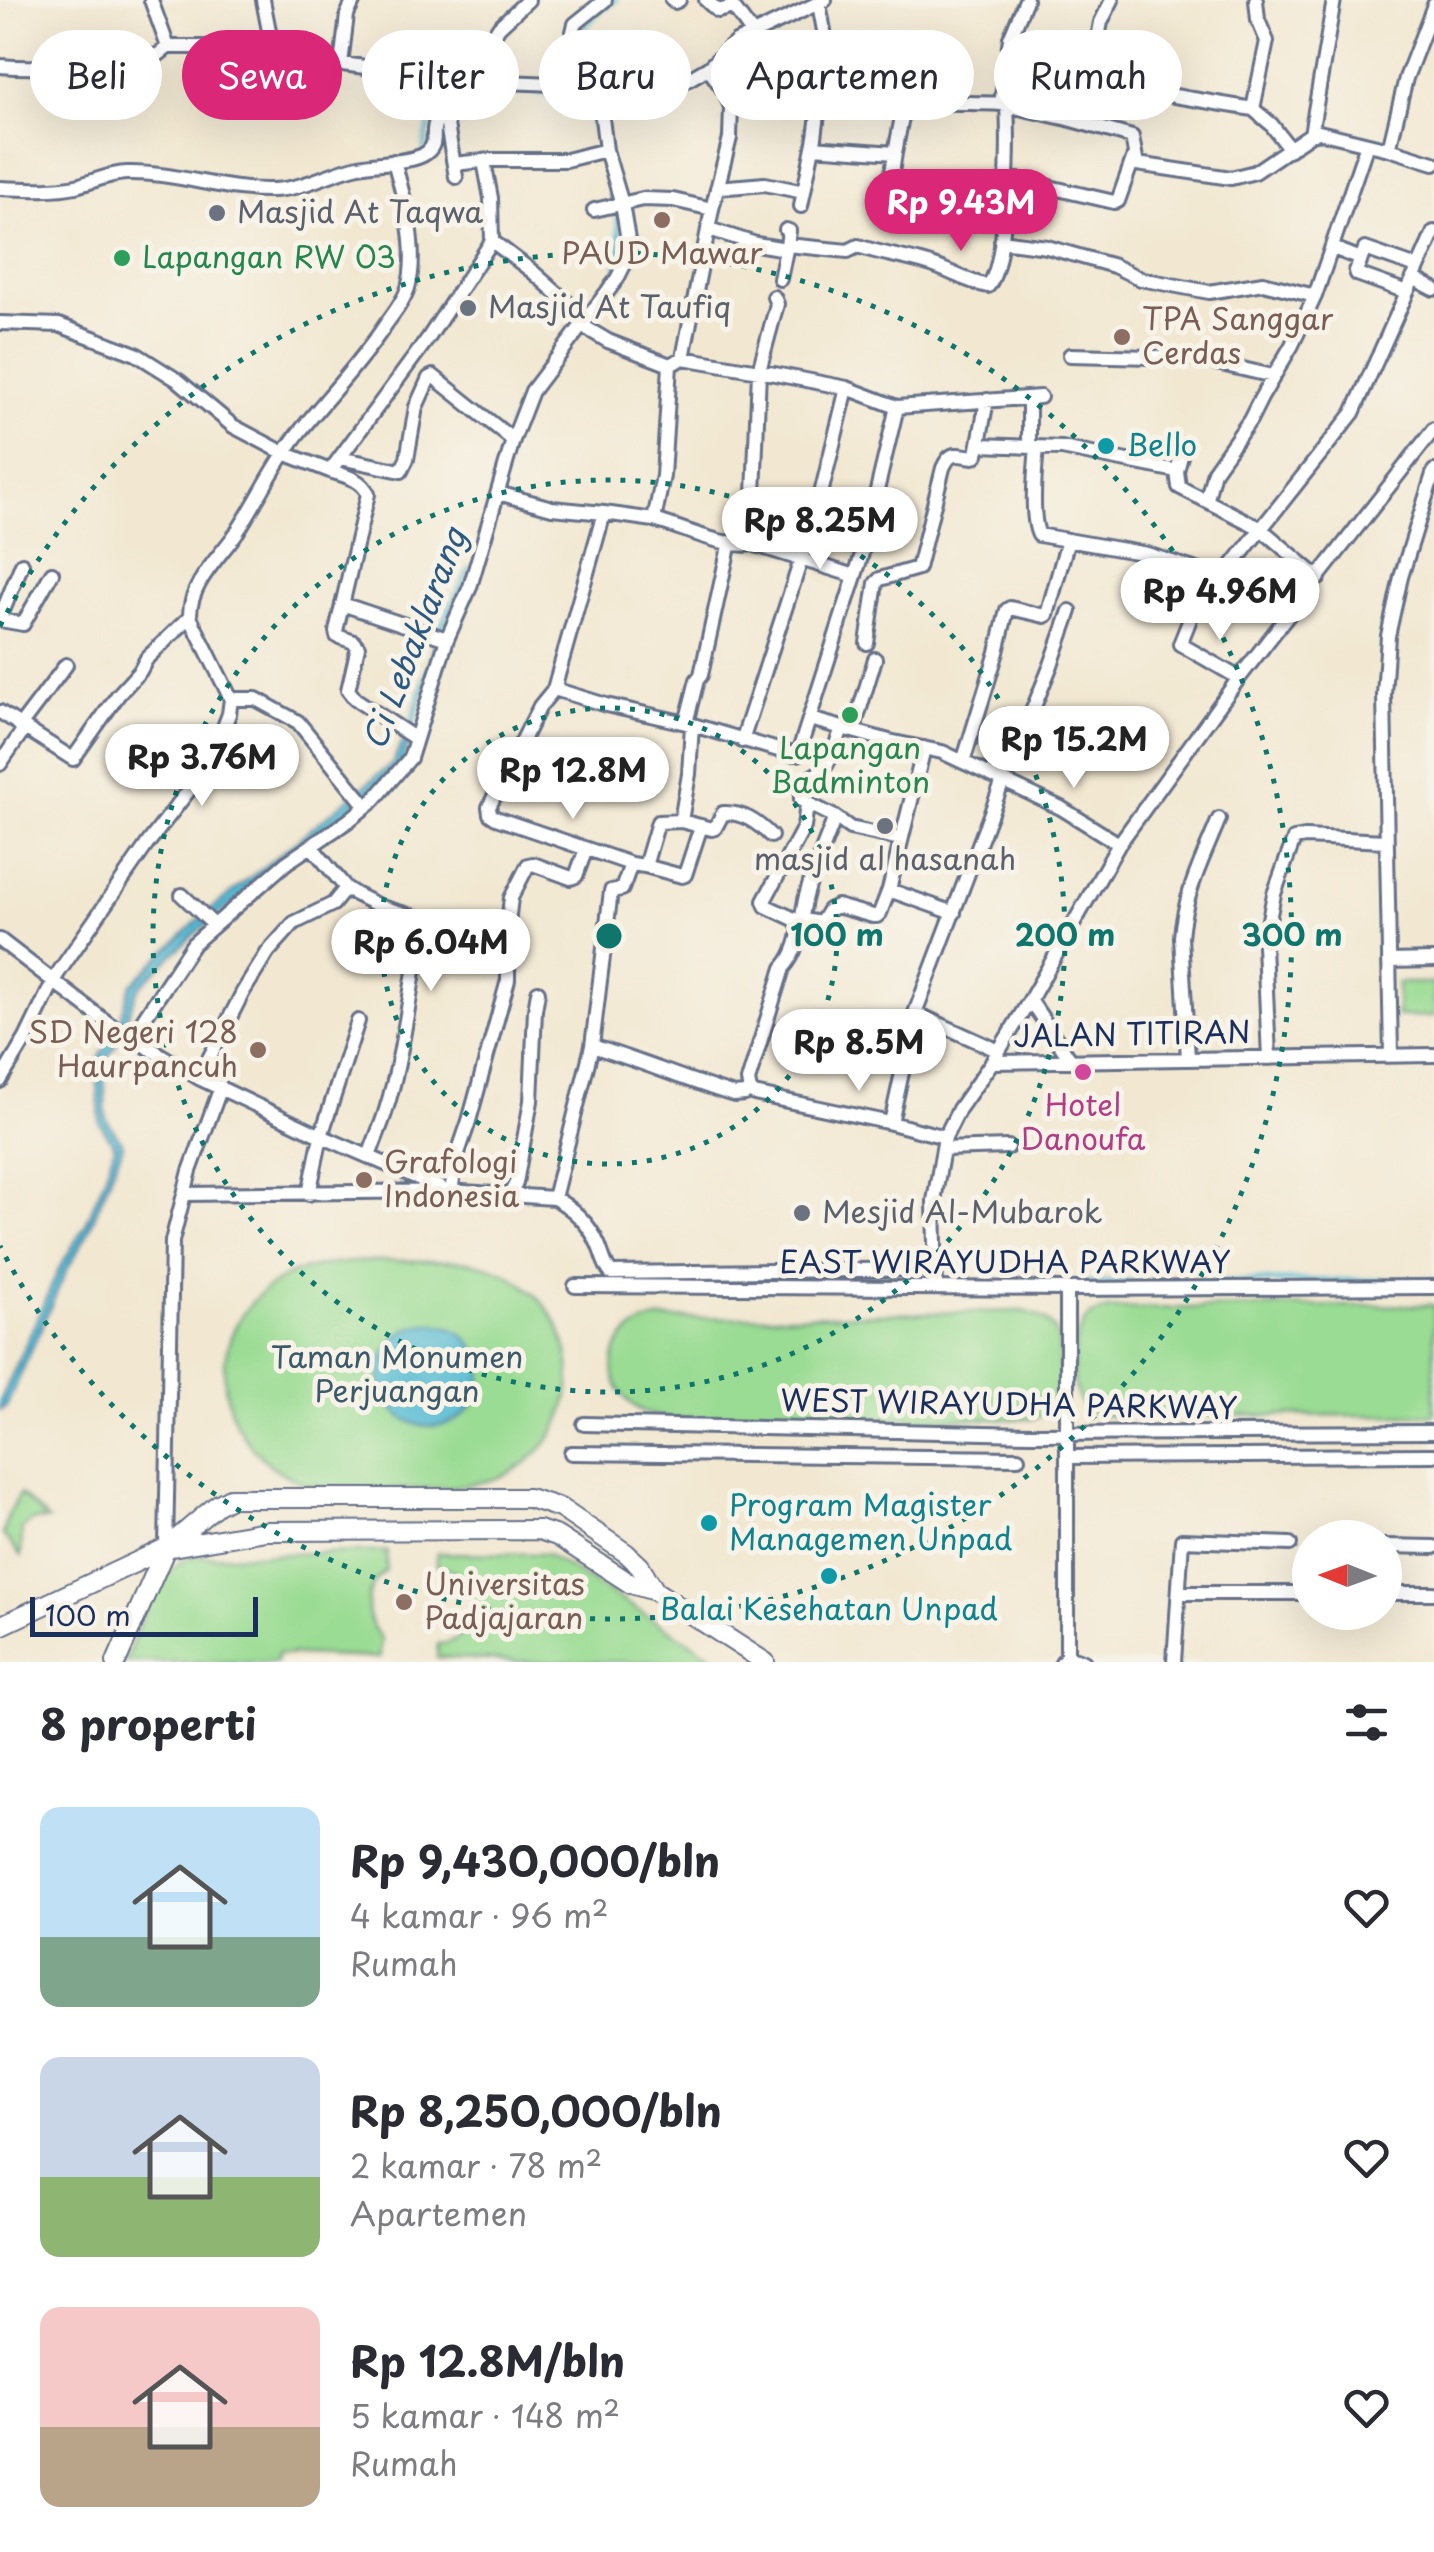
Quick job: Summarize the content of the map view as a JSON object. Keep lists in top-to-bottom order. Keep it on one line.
{"streets":{"street":["JALAN TITIRAN","EAST WIRAYUDHA PARKWAY","WEST WIRAYUDHA PARKWAY"]},"crossings":[["JALAN TITIRAN","EAST WIRAYUDHA PARKWAY"]],"water":["Ci Lebaklarang"],"parks":["Taman Monumen Perjuangan"],"places":["Masjid At Taqwa","PAUD Mawar","Lapangan RW 03","Masjid At Taufiq","TPA Sanggar Cerdas","Bello","Lapangan Badminton","masjid al hasanah","SD Negeri 128 Haurpancuh","Hotel Danoufa","Grafologi Indonesia","Mesjid Al-Mubarok","Program Magister Managemen Unpad","Balai Kesehatan Unpad","Universitas Padjajaran"],"scale_bar":"100 m","north":"left","page":{"chip":["Beli","Sewa","Filter","Baru","Apartemen","Rumah"],"price":["Rp 9.43M","Rp 8.25M","Rp 4.96M","Rp 15.2M","Rp 3.76M","Rp 12.8M","Rp 6.04M","Rp 8.5M"],"scale":"100 m","heading":"8 properti","list":[{"name":"Rp 9,430,000/bln","note":"4 kamar · 96 m² · Rumah"},{"name":"Rp 8,250,000/bln","note":"2 kamar · 78 m² · Apartemen"},{"name":"Rp 12.8M/bln","note":"5 kamar · 148 m² · Rumah"}]},"rings":["100 m","200 m","300 m"]}
